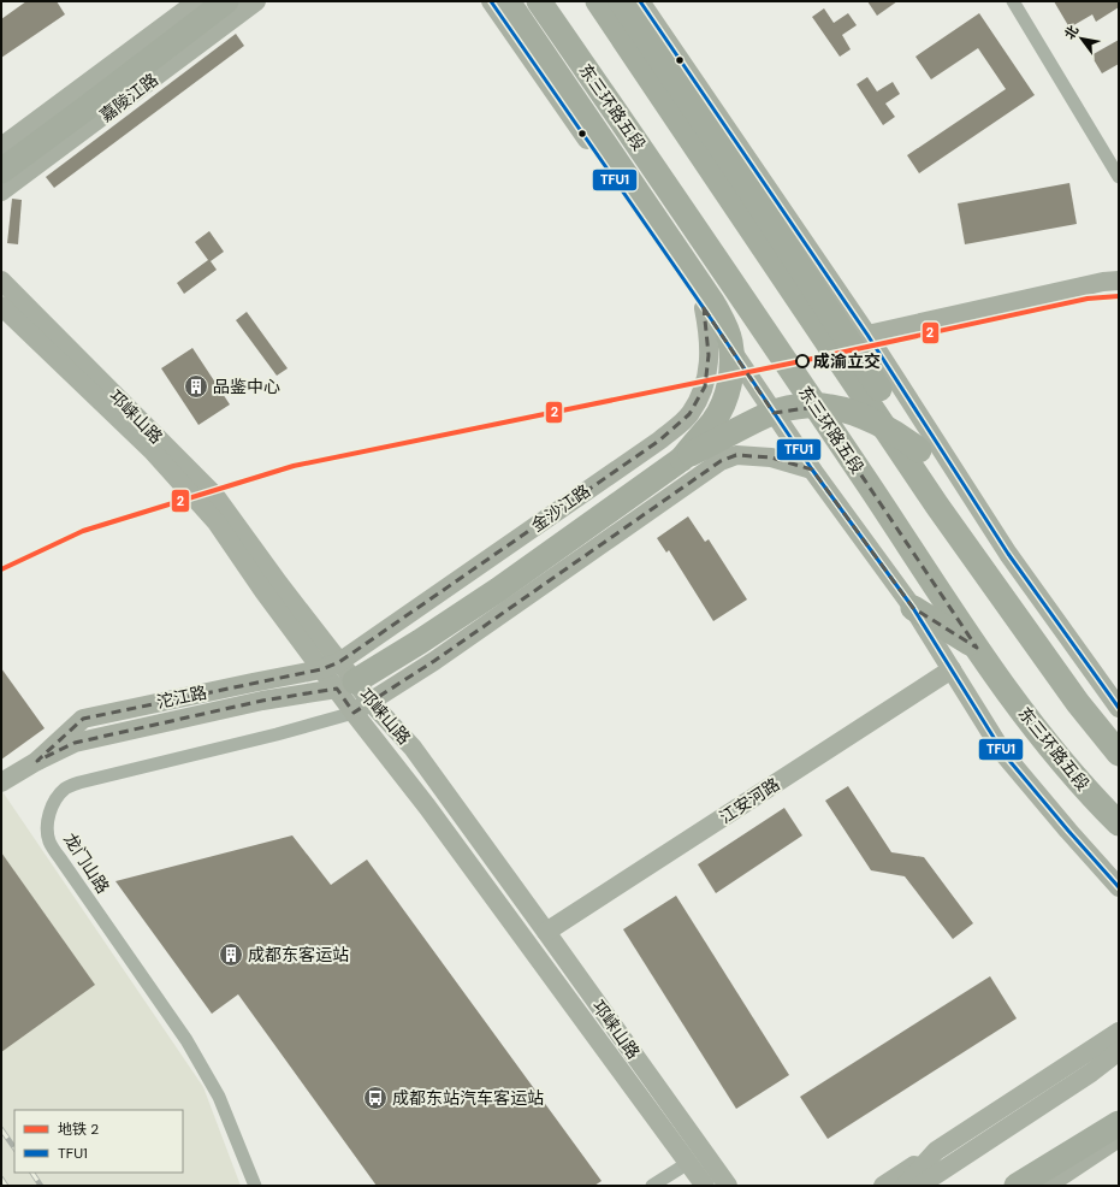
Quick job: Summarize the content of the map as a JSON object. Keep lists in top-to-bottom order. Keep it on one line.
{"streets":{"highway":["东三环路五段"],"street":["嘉陵江路","邛崃山路","金沙江路","沱江路","江安河路","龙门山路"]},"crossings":[["邛崃山路","金沙江路"],["邛崃山路","沱江路"],["邛崃山路","江安河路"],["邛崃山路","龙门山路"],["金沙江路","沱江路"]],"places":{"other":["成渝立交"],"building":["品鉴中心","成都东客运站"],"bus stop":["成都东站汽车客运站"]},"lines":["transit line TFU1","metro line 2"],"legend":["地铁 2","TFU1"],"north":"top left"}
